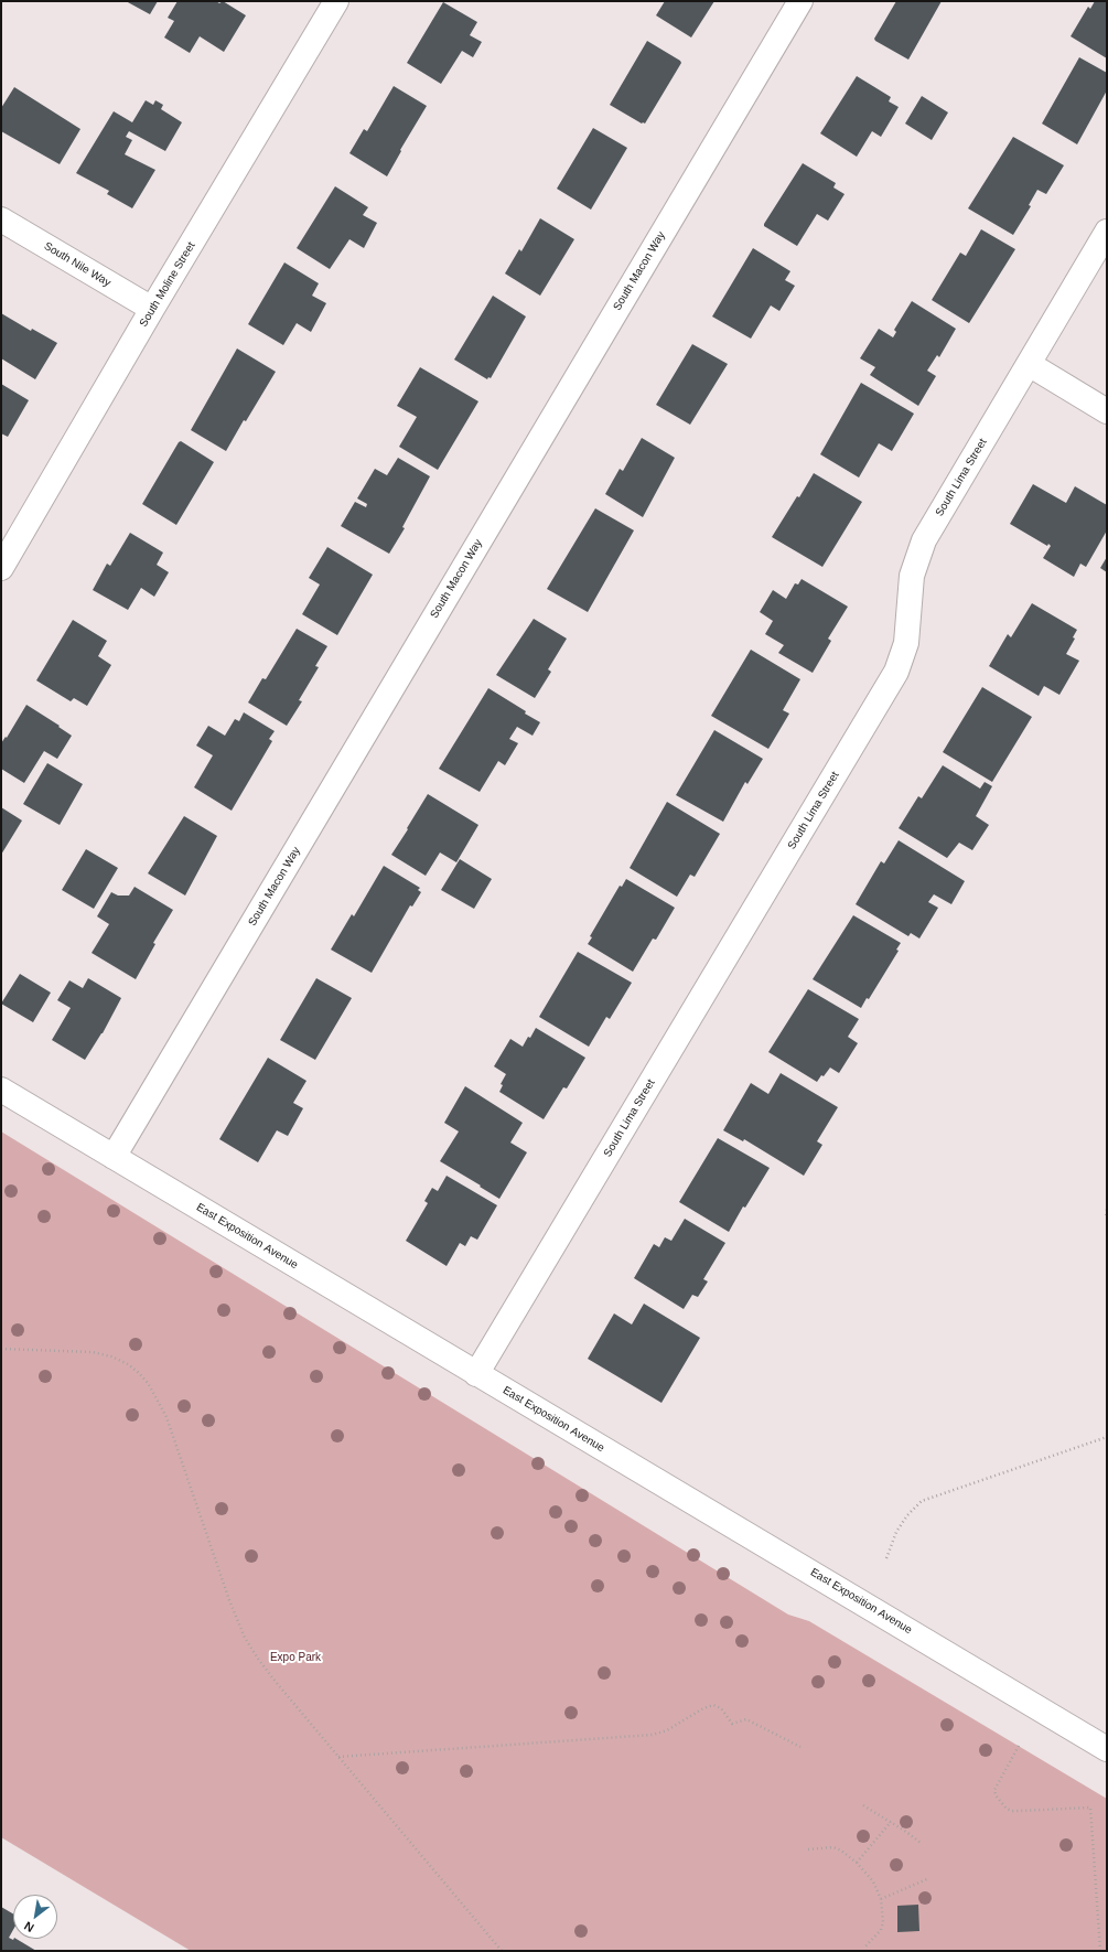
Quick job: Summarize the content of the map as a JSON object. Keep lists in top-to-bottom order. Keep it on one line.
{"streets":{"street":["South Nile Way","South Macon Way","South Moline Street","South Lima Street","East Exposition Avenue"]},"crossings":[["South Nile Way","South Moline Street"],["South Macon Way","East Exposition Avenue"],["South Lima Street","East Exposition Avenue"]],"parks":["Expo Park"],"north":"bottom left"}
